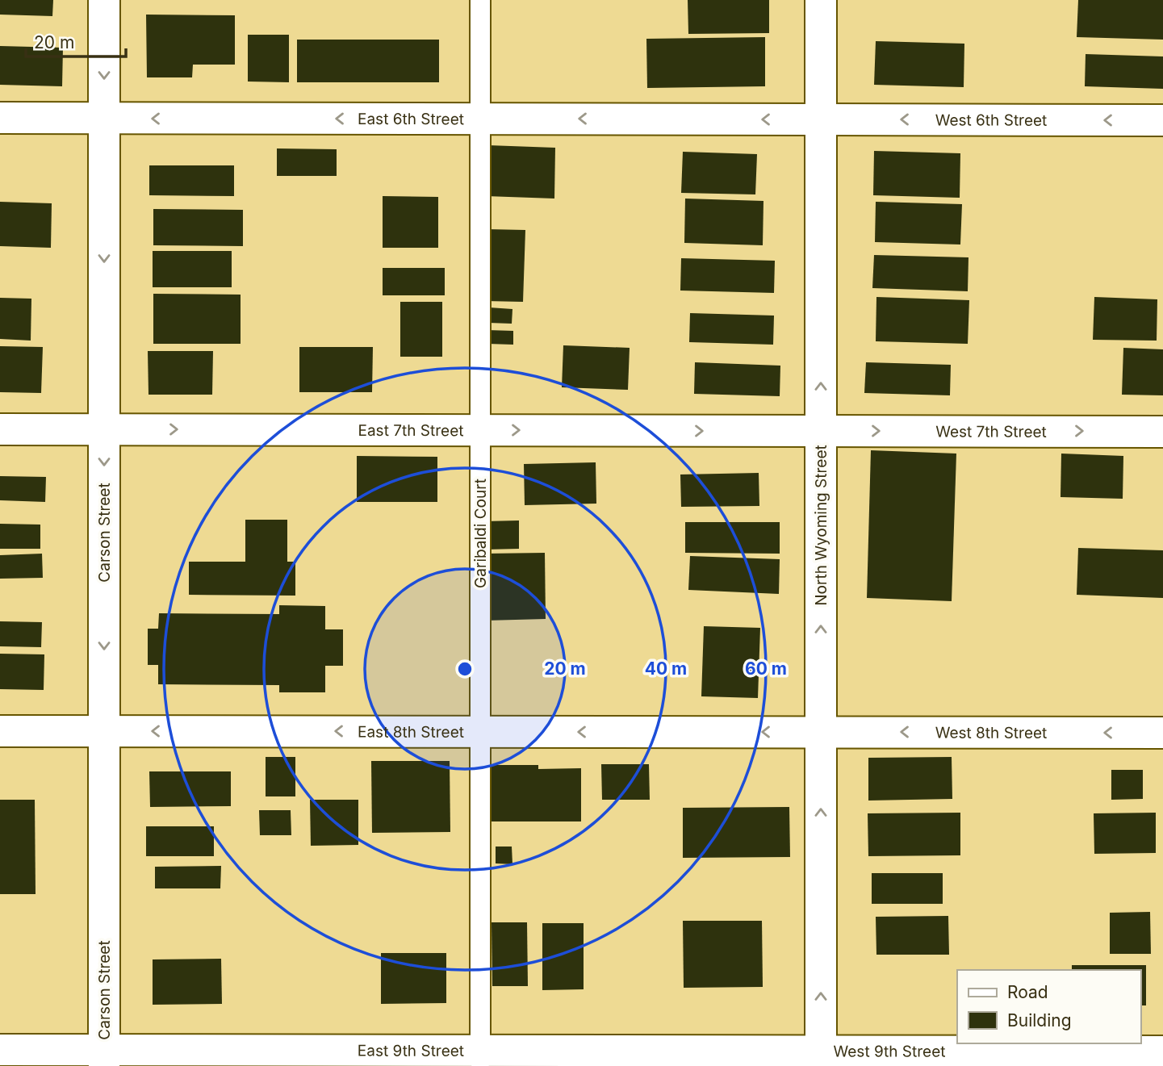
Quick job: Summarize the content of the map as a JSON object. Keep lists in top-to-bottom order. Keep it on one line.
{"streets":{"street":["East 6th Street","West 6th Street","East 7th Street","West 7th Street","North Wyoming Street","Carson Street","East 8th Street","West 8th Street","East 9th Street","West 9th Street"],"lane":["Garibaldi Court"]},"crossings":[["East 6th Street","West 6th Street"],["East 6th Street","North Wyoming Street"],["East 6th Street","Carson Street"],["East 6th Street","Garibaldi Court"],["West 6th Street","North Wyoming Street"],["East 7th Street","West 7th Street"],["East 7th Street","North Wyoming Street"],["East 7th Street","Carson Street"],["East 7th Street","Garibaldi Court"],["West 7th Street","North Wyoming Street"],["North Wyoming Street","East 8th Street"],["North Wyoming Street","West 8th Street"],["North Wyoming Street","East 9th Street"],["North Wyoming Street","West 9th Street"],["Carson Street","East 8th Street"],["Carson Street","East 9th Street"],["Garibaldi Court","East 8th Street"],["Garibaldi Court","East 9th Street"],["East 8th Street","West 8th Street"],["East 9th Street","West 9th Street"]],"one_way":["East 6th Street","West 6th Street","East 7th Street","West 7th Street","North Wyoming Street","Carson Street","East 8th Street","West 8th Street"],"legend":["Road","Building"],"scale_bar":"20 m","rings":["20 m","40 m","60 m"]}
